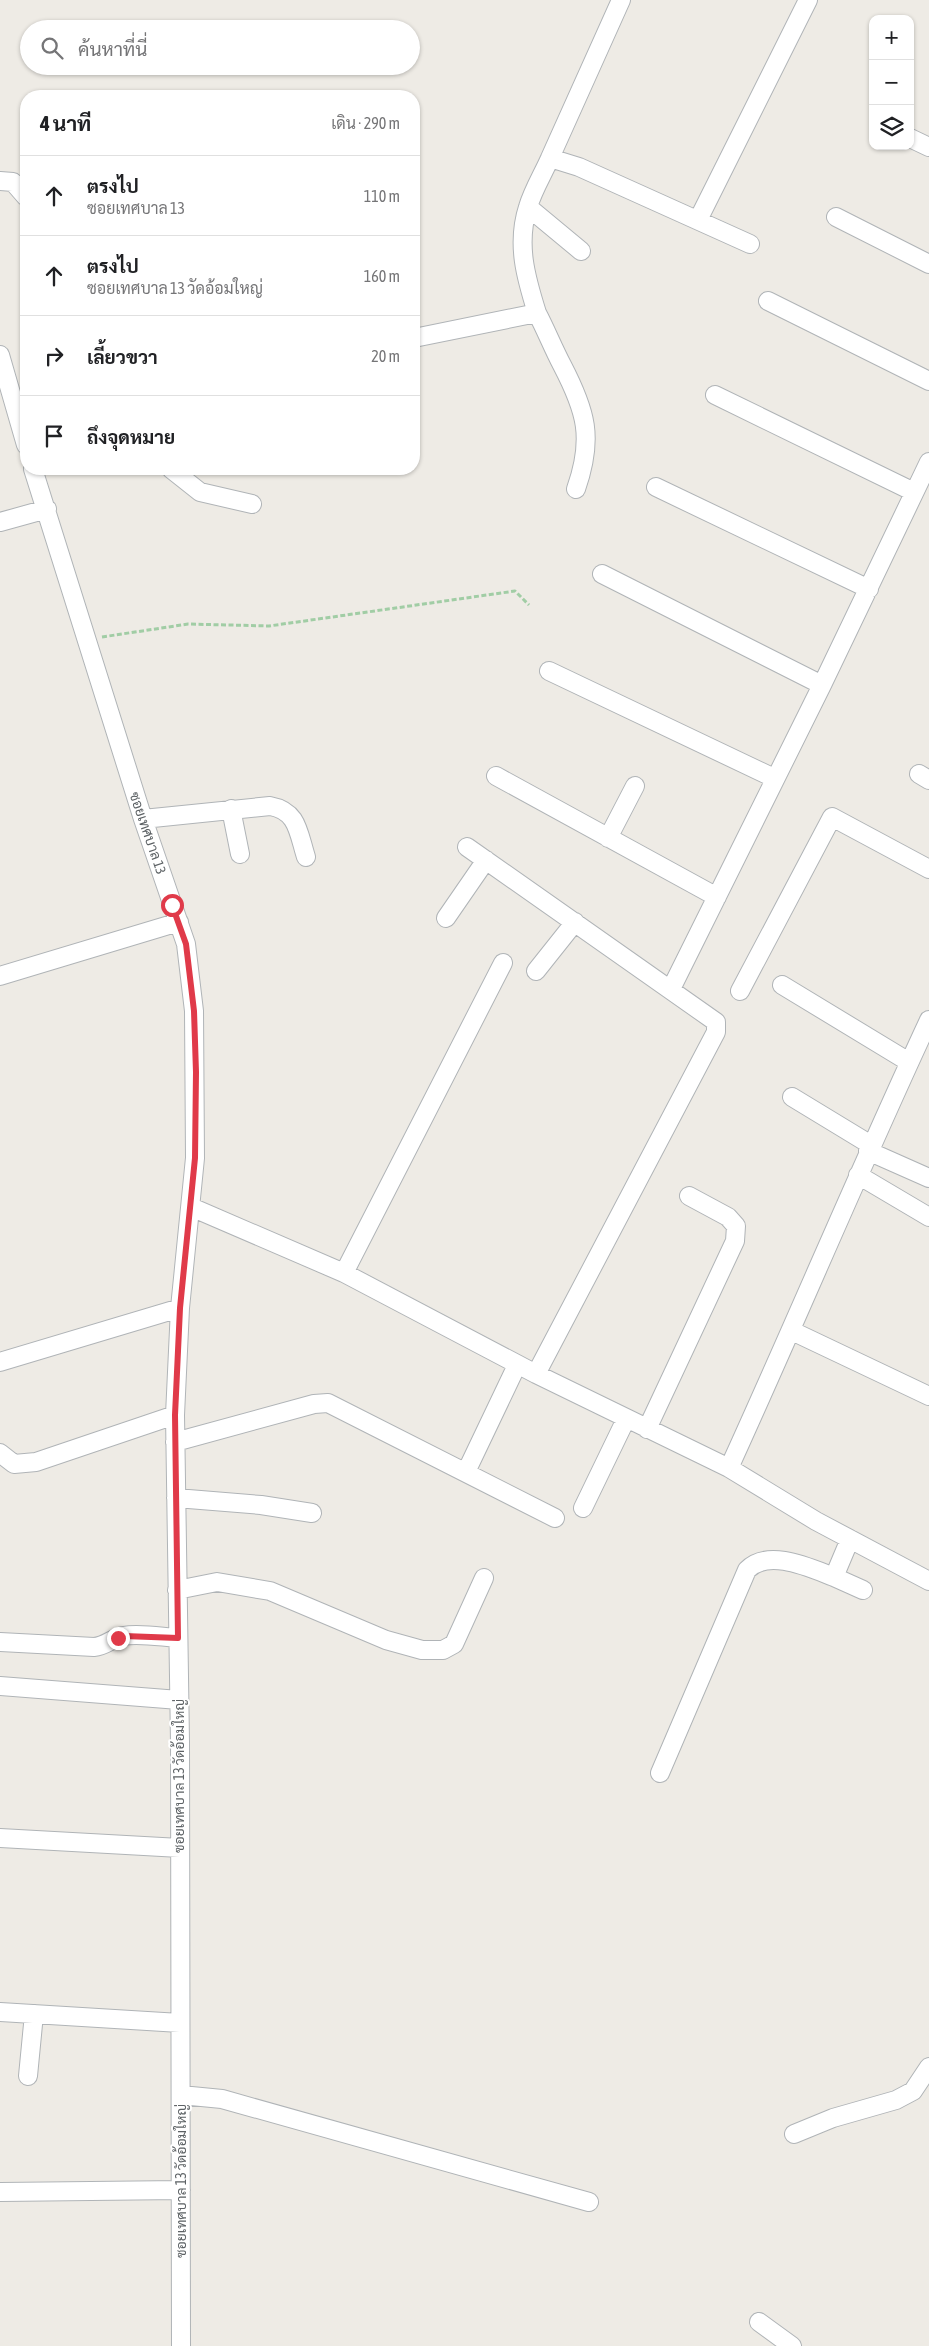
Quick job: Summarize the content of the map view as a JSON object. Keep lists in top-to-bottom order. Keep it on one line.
{"streets":{"street":["ซอยเทศบาล 13","ซอยเทศบาล 13 วัดอ้อมใหญ่"]},"crossings":[["ซอยเทศบาล 13","ซอยเทศบาล 13 วัดอ้อมใหญ่"]],"page":{"map_buttons":["+","−"],"search":"ค้นหาที่นี่","heading":["4 นาที","เดิน · 290 m"],"list":[["ตรงไป","ซอยเทศบาล 13","110 m"],["ตรงไป","ซอยเทศบาล 13 วัดอ้อมใหญ่","160 m"],["เลี้ยวขวา","20 m"],"ถึงจุดหมาย"]}}
